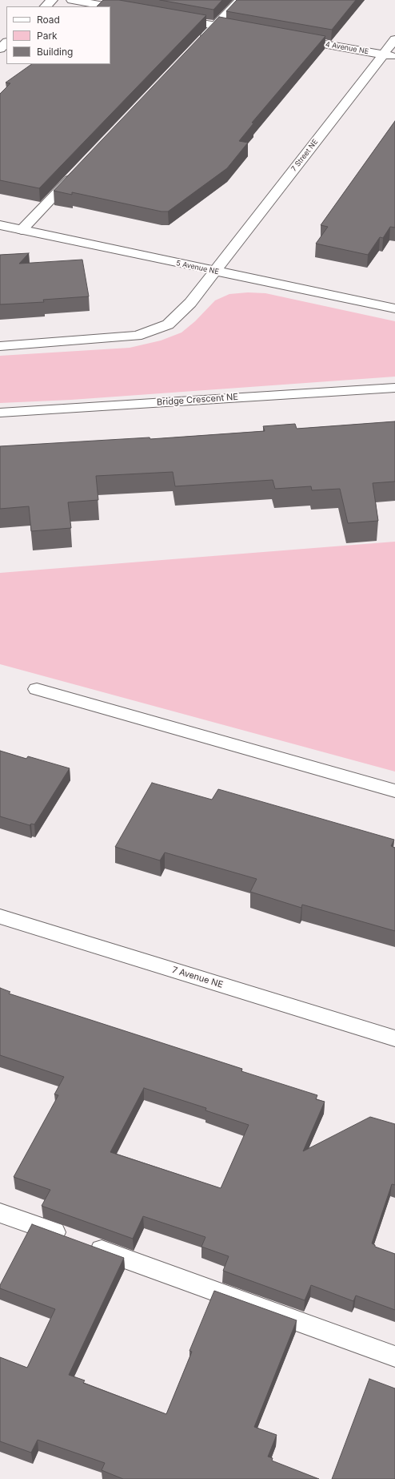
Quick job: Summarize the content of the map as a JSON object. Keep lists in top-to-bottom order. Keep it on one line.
{"streets":{"street":["4 Avenue NE","7 Street NE","5 Avenue NE","Bridge Crescent NE","7 Avenue NE"]},"crossings":[["4 Avenue NE","7 Street NE"],["7 Street NE","5 Avenue NE"]],"legend":["Road","Park","Building"]}
